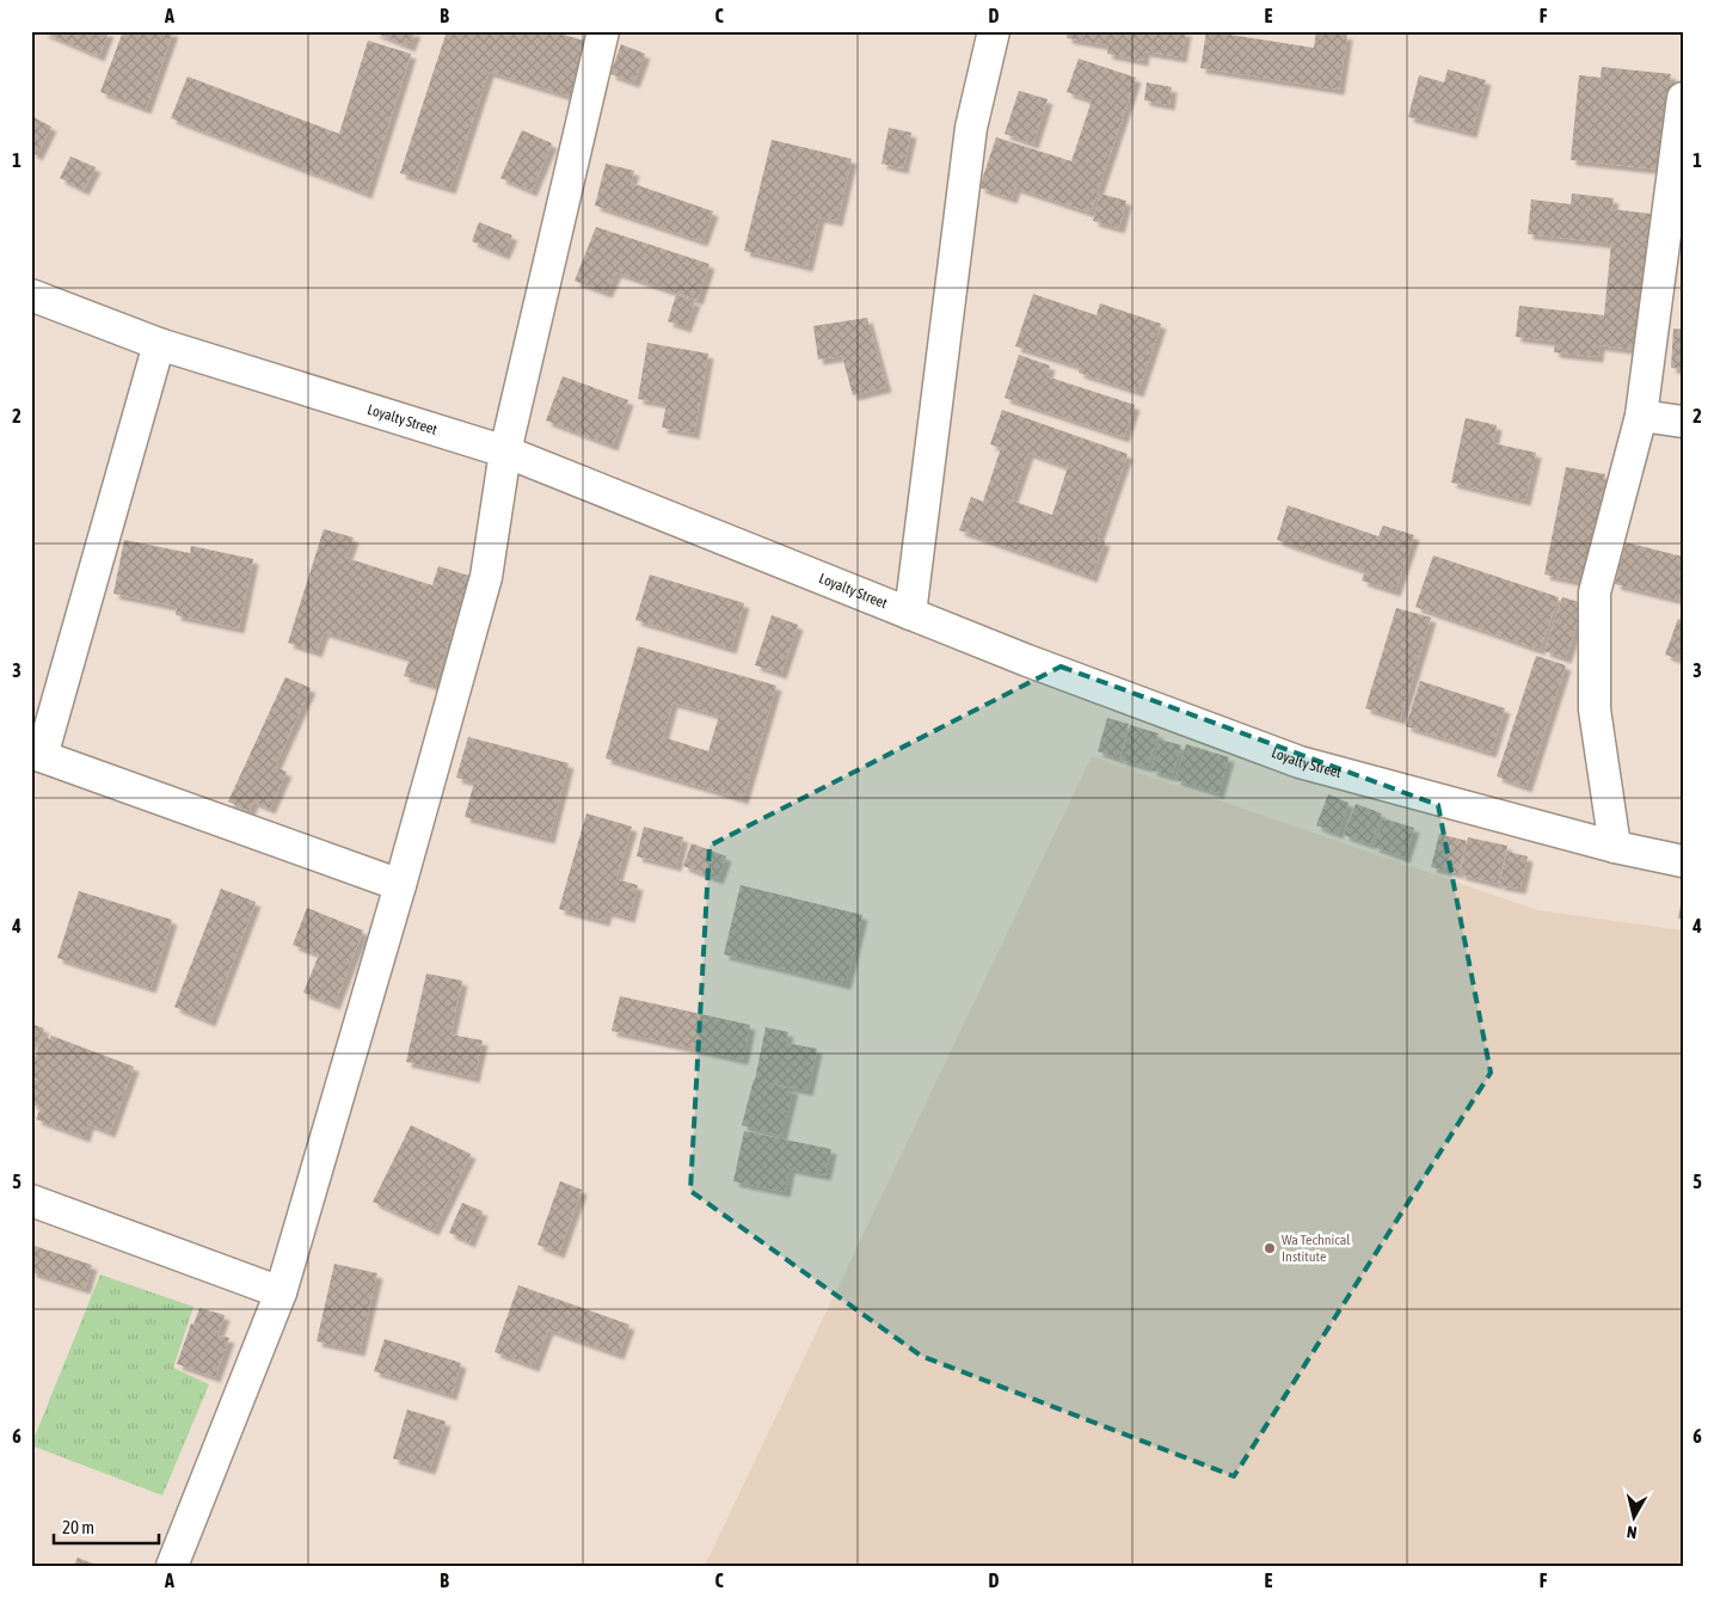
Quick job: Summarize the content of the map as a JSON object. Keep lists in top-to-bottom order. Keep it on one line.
{"streets":{"street":["Loyalty Street"]},"places":["Wa Technical Institute"],"scale_bar":"20 m","north":"bottom","grid":{"columns":["A","B","C","D","E","F"],"rows":["1","2","3","4","5","6"]}}
